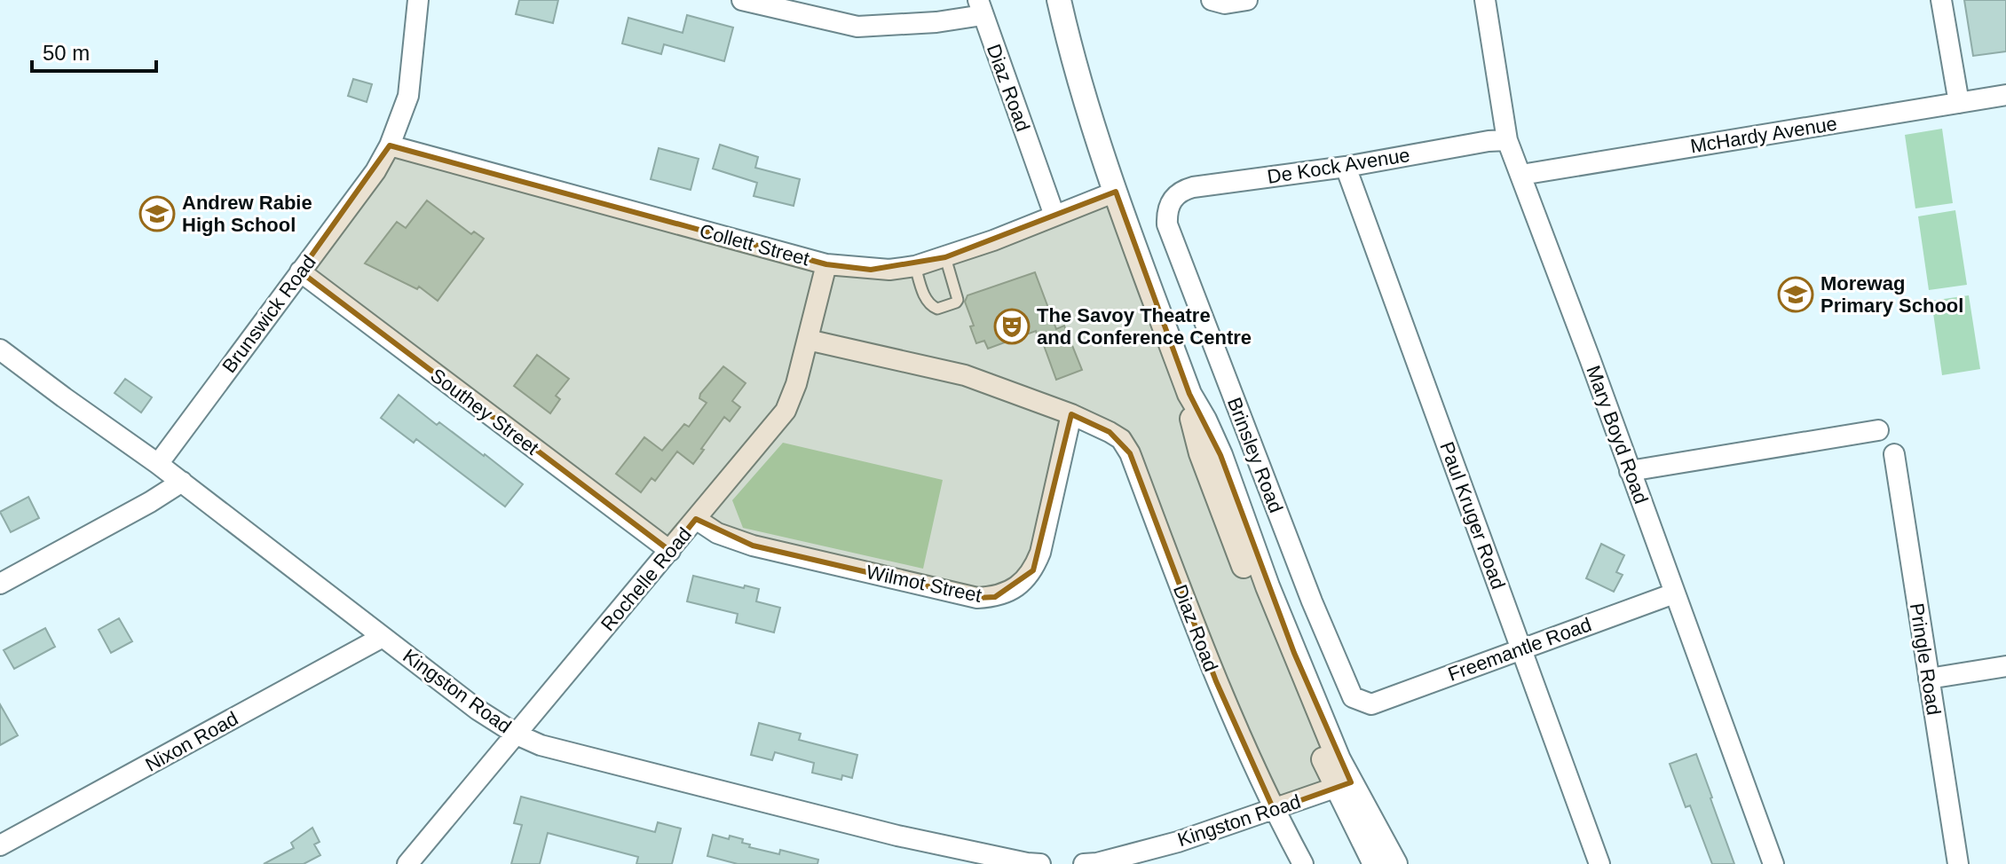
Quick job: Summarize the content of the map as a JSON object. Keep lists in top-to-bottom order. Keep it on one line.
{"streets":{"street":["Diaz Road","McHardy Avenue","De Kock Avenue","Collett Street","Brunswick Road","Southey Street","Mary Boyd Road","Brinsley Road","Paul Kruger Road","Rochelle Road","Wilmot Street","Freemantle Road","Pringle Road","Kingston Road","Nixon Road"]},"crossings":[["Diaz Road","Collett Street"],["Diaz Road","Wilmot Street"],["Diaz Road","Kingston Road"],["McHardy Avenue","Mary Boyd Road"],["De Kock Avenue","Mary Boyd Road"],["De Kock Avenue","Brinsley Road"],["De Kock Avenue","Paul Kruger Road"],["Collett Street","Brunswick Road"],["Collett Street","Rochelle Road"],["Brunswick Road","Southey Street"],["Brunswick Road","Kingston Road"],["Southey Street","Rochelle Road"],["Mary Boyd Road","Freemantle Road"],["Brinsley Road","Freemantle Road"],["Paul Kruger Road","Freemantle Road"],["Rochelle Road","Wilmot Street"],["Rochelle Road","Kingston Road"],["Kingston Road","Nixon Road"]],"places":{"school or university":["Andrew Rabie High School","Morewag Primary School"],"theatre":["The Savoy Theatre and Conference Centre"]},"scale_bar":"50 m"}
